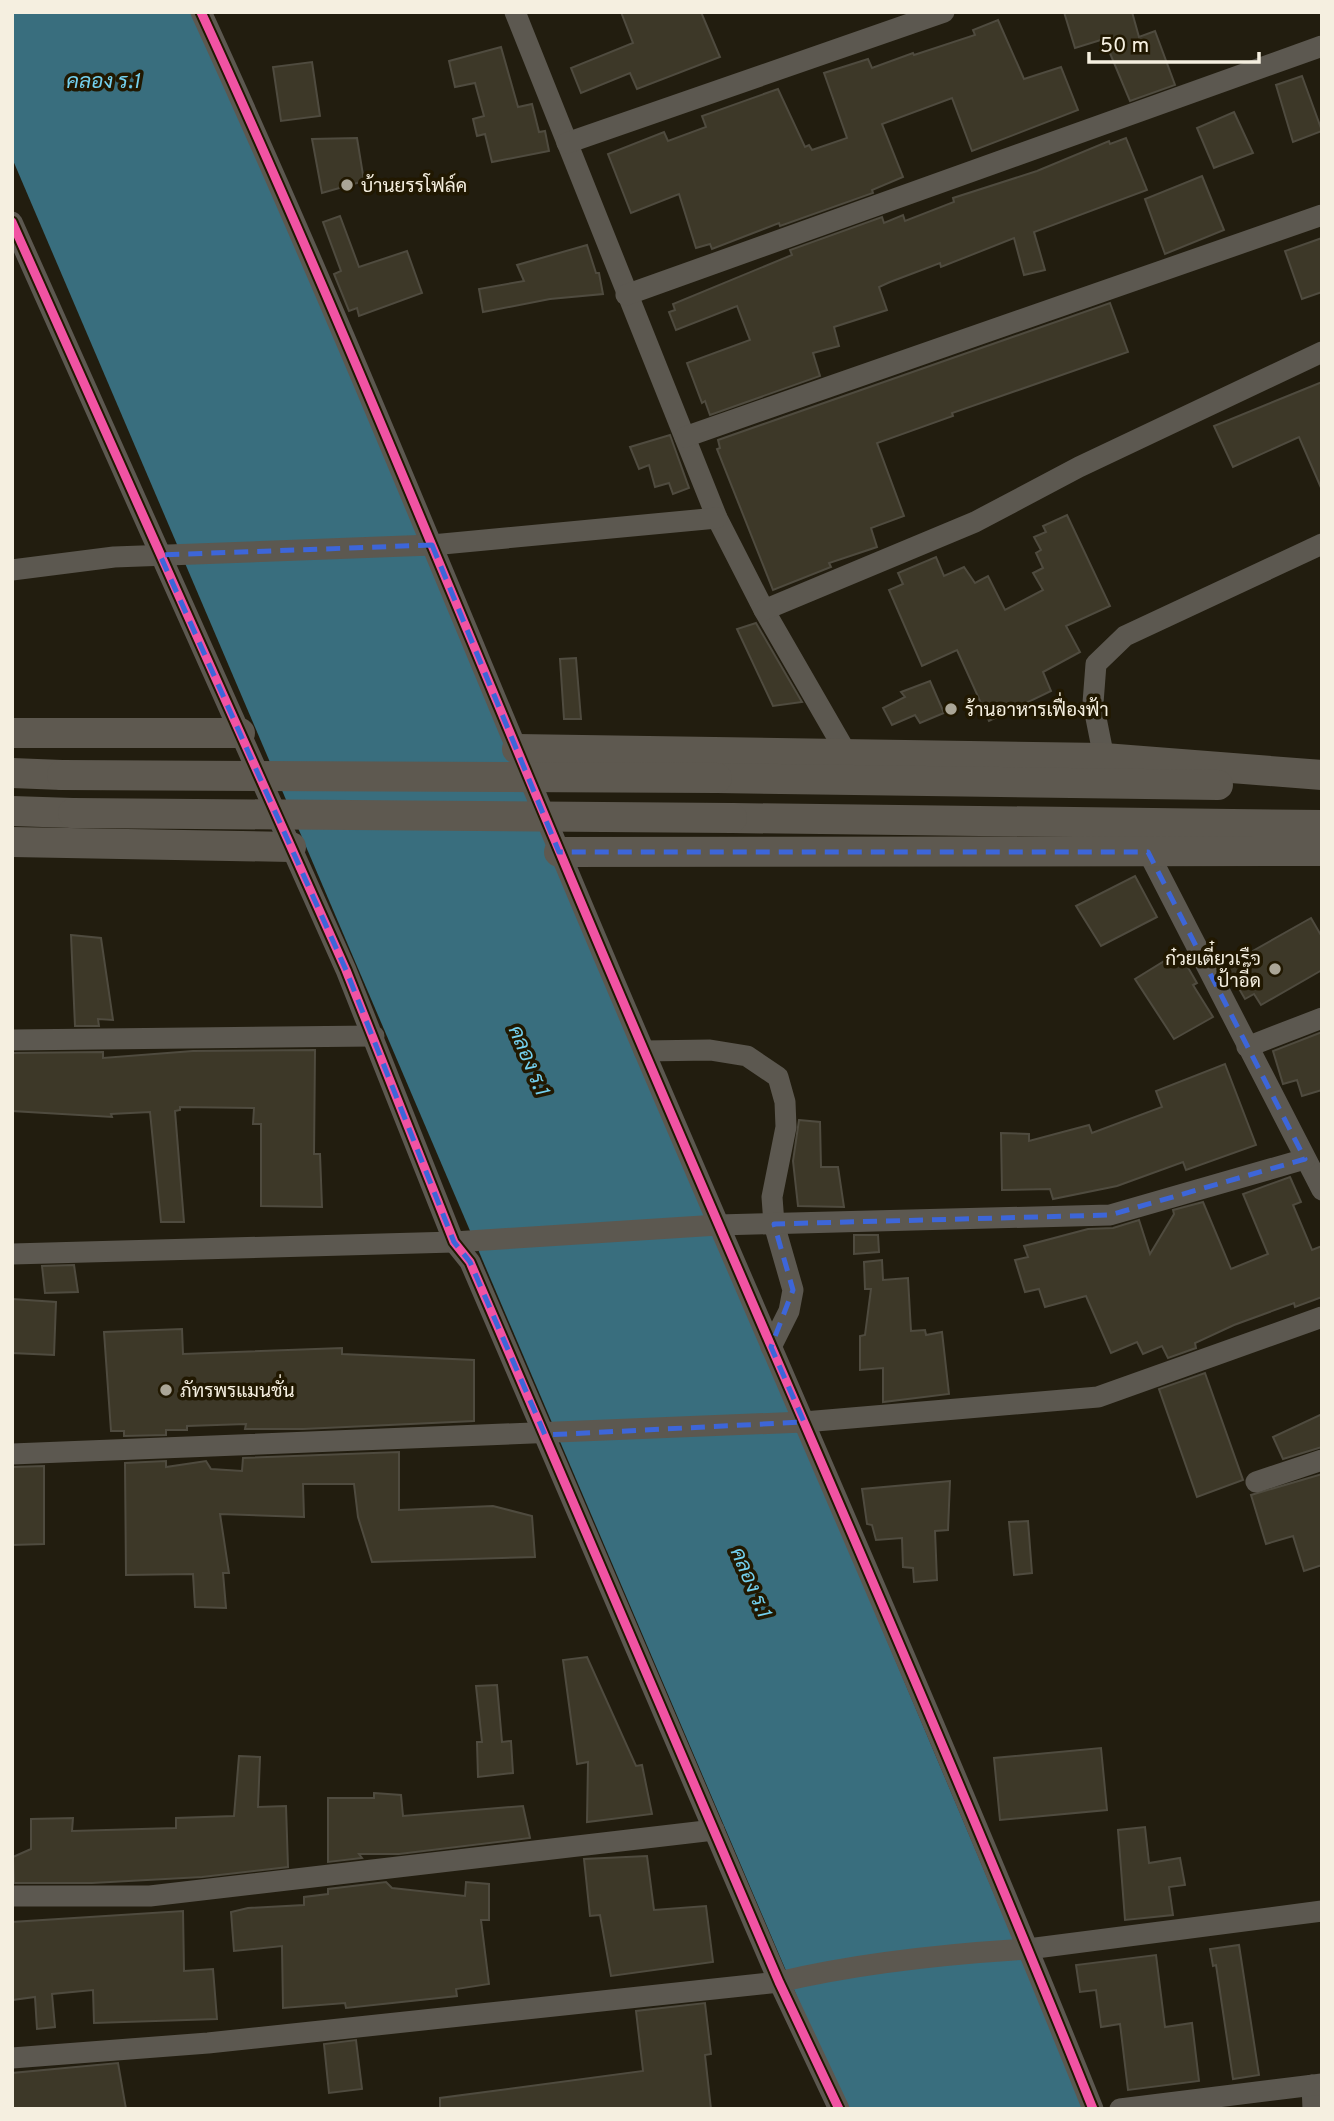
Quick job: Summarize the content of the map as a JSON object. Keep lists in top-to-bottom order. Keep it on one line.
{"water":["คลอง ร.1"],"places":["บ้านยรรโฟล์ค","ร้านอาหารเฟื่องฟ้า","ก๋วยเตี๋ยวเรือ ป้าอี๊ด","ภัทรพรแมนชั่น"],"scale_bar":"50 m"}
